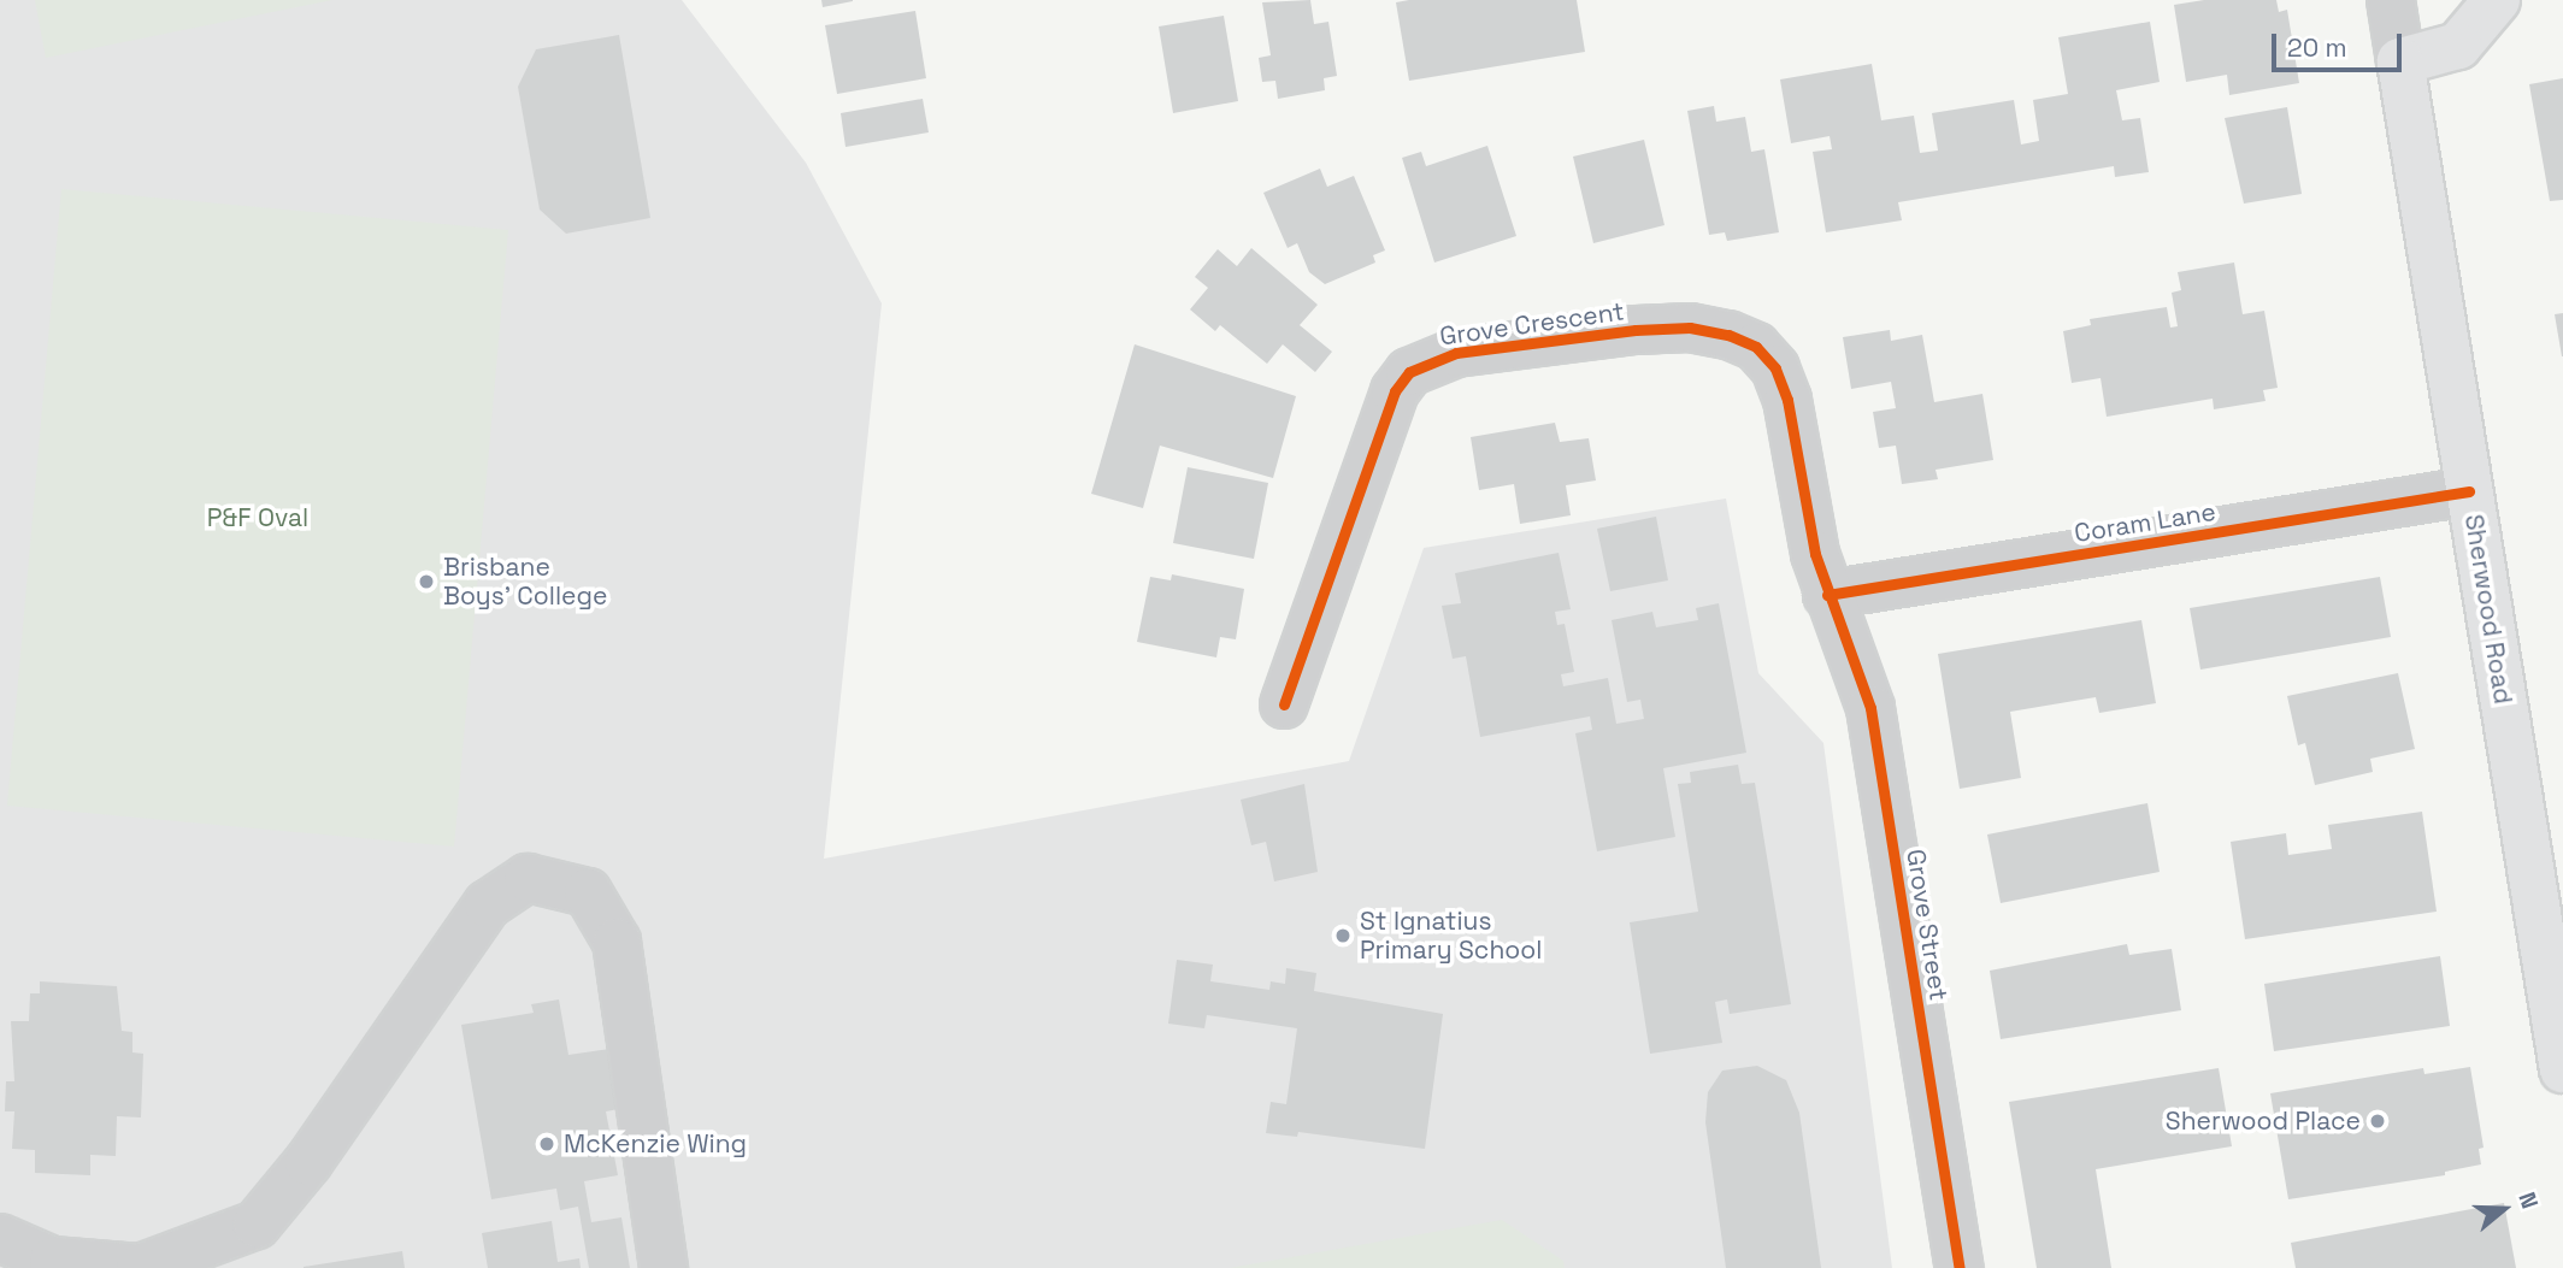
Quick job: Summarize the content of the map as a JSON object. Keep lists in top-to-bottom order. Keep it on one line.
{"streets":{"main road":["Sherwood Road"],"street":["Grove Crescent","Coram Lane","Grove Street"]},"crossings":[["Grove Crescent","Coram Lane"],["Grove Crescent","Grove Street"],["Coram Lane","Sherwood Road"],["Coram Lane","Grove Street"]],"parks":["P&F Oval"],"places":["Brisbane Boys' College","St Ignatius Primary School","Sherwood Place","McKenzie Wing"],"scale_bar":"20 m","north":"right"}
